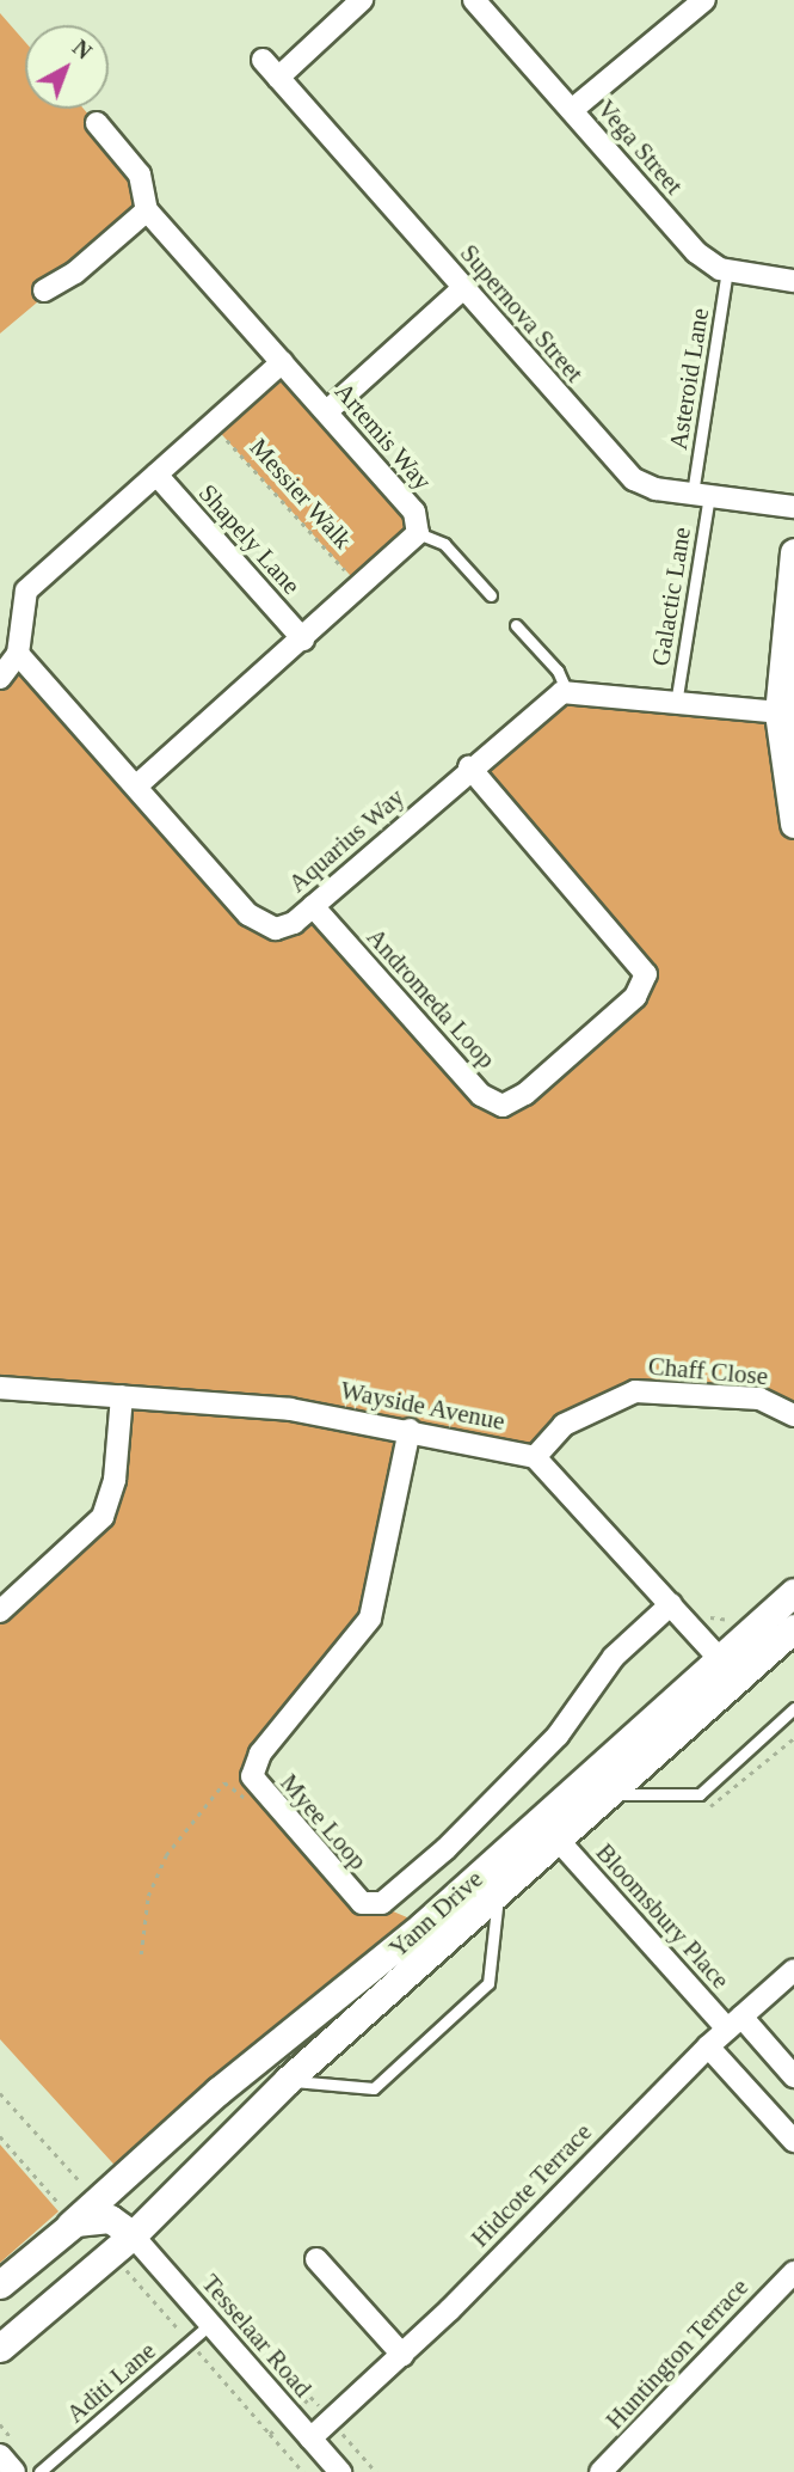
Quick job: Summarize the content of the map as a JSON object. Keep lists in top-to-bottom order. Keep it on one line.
{"streets":{"street":["Vega Street","Supernova Street","Artemis Way","Shapely Lane","Aquarius Way","Andromeda Loop","Chaff Close","Wayside Avenue","Myee Loop","Yann Drive","Bloomsbury Place","Hidcote Terrace","Tesselaar Road","Huntington Terrace"],"lane":["Asteroid Lane","Galactic Lane","Aditi Lane"],"path":["Messier Walk"]},"crossings":[["Vega Street","Asteroid Lane"],["Supernova Street","Asteroid Lane"],["Supernova Street","Galactic Lane"],["Asteroid Lane","Galactic Lane"],["Artemis Way","Messier Walk"],["Artemis Way","Shapely Lane"],["Artemis Way","Aquarius Way"],["Aquarius Way","Andromeda Loop"],["Chaff Close","Wayside Avenue"],["Wayside Avenue","Myee Loop"],["Yann Drive","Bloomsbury Place"],["Yann Drive","Tesselaar Road"],["Bloomsbury Place","Hidcote Terrace"],["Hidcote Terrace","Tesselaar Road"],["Tesselaar Road","Aditi Lane"]],"north":"top right"}
